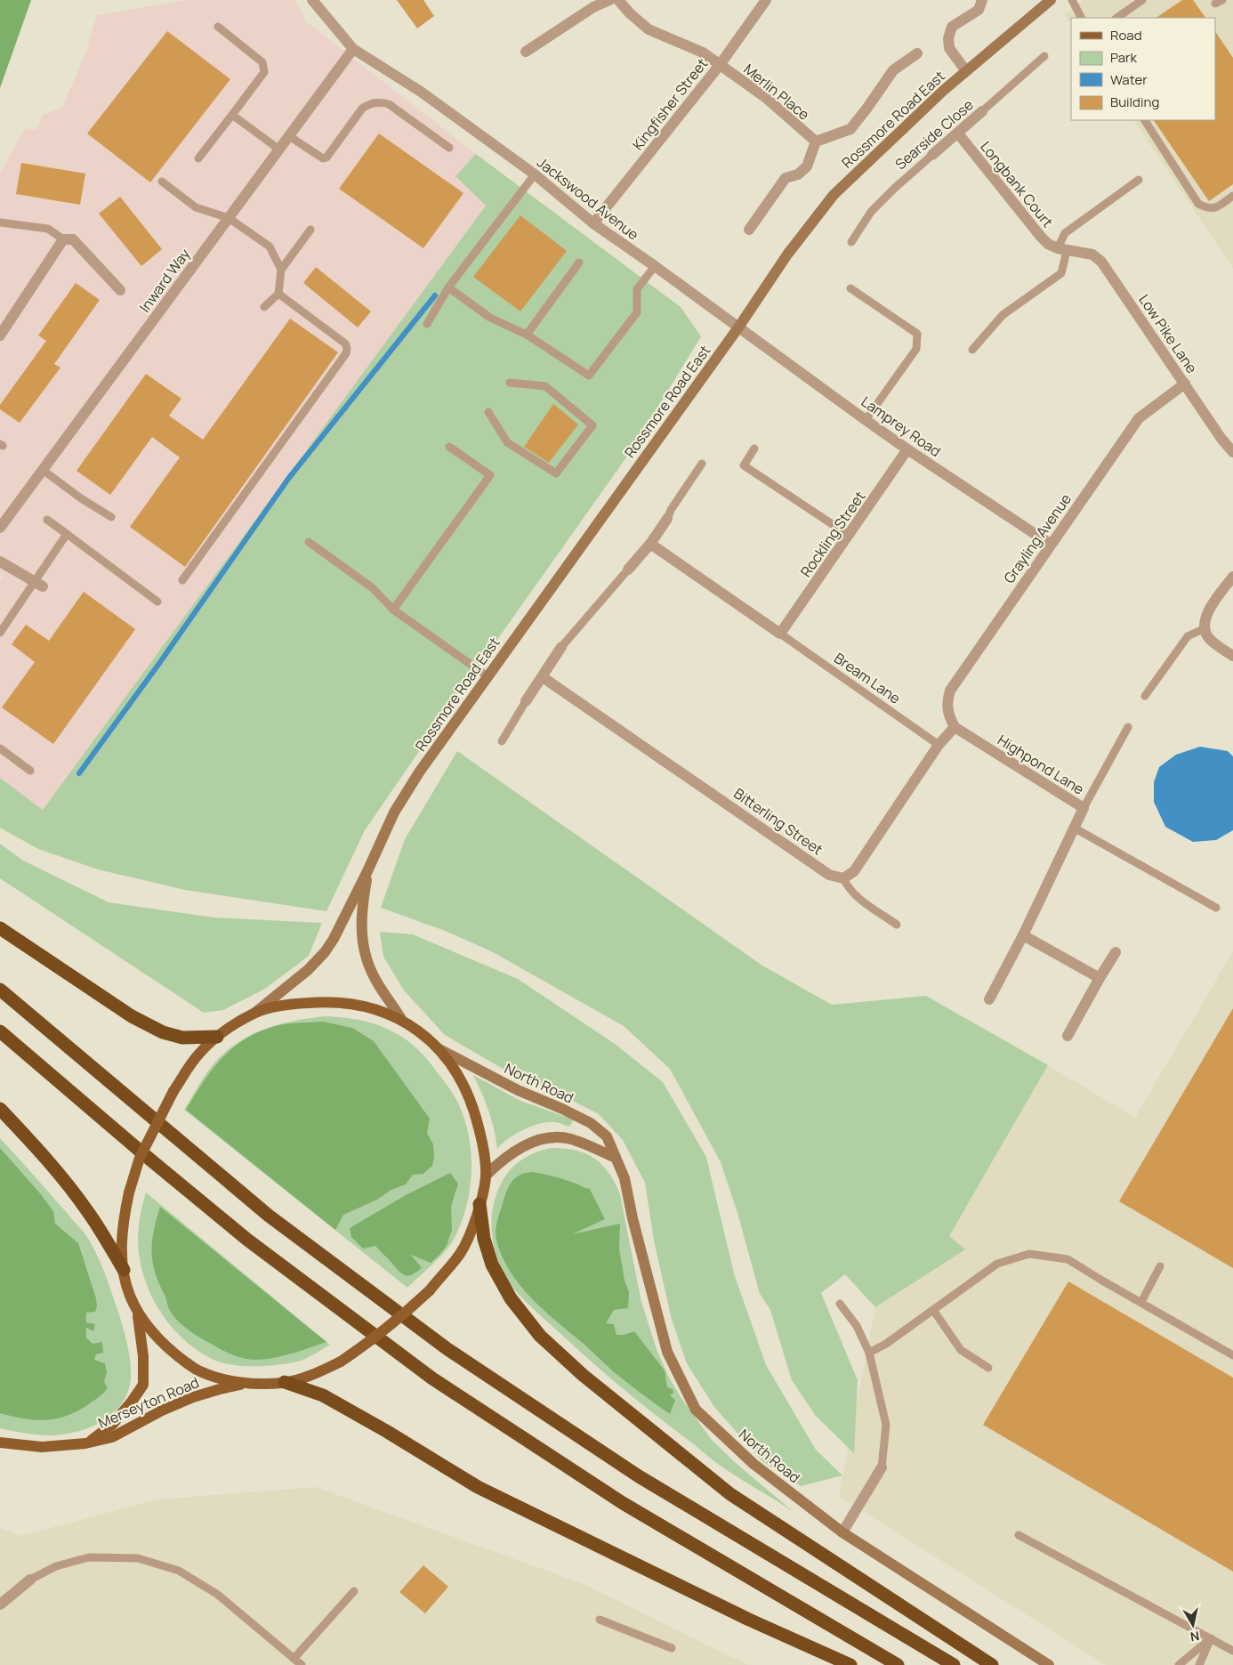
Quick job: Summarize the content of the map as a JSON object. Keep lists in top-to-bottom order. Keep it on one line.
{"streets":{"main road":["Rossmore Road East","North Road","Merseyton Road"],"street":["Merlin Place","Kingfisher Street","Searside Close","Longbank Court","Jackswood Avenue","Inward Way","Low Pike Lane","Lamprey Road","Rockling Street","Grayling Avenue","Highpond Lane","Bitterling Street"],"lane":["Bream Lane"]},"crossings":[["Merlin Place","Kingfisher Street"],["Kingfisher Street","Jackswood Avenue"],["Rossmore Road East","Jackswood Avenue"],["Rossmore Road East","Lamprey Road"],["Searside Close","Longbank Court"],["Longbank Court","Low Pike Lane"],["Jackswood Avenue","Inward Way"],["Jackswood Avenue","Lamprey Road"],["Low Pike Lane","Grayling Avenue"],["Lamprey Road","Rockling Street"],["Lamprey Road","Grayling Avenue"],["Rockling Street","Bream Lane"],["Grayling Avenue","Highpond Lane"]],"legend":["Road","Park","Water","Building"],"north":"bottom"}
